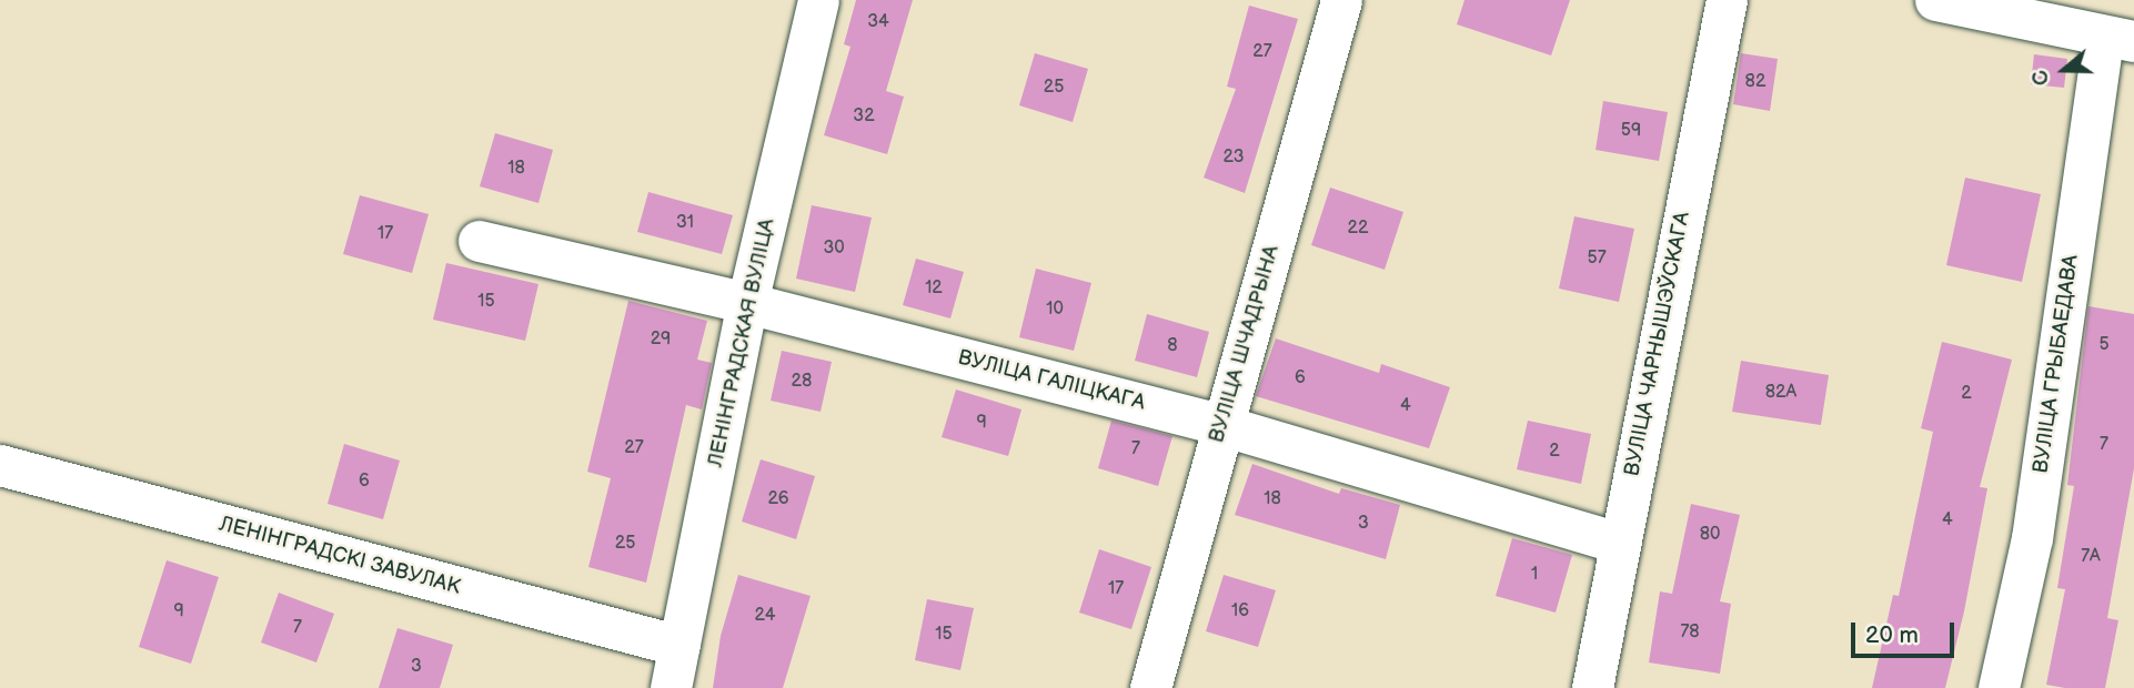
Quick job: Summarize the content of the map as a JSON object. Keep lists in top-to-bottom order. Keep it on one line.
{"streets":{"street":["ЛЕНІНГРАДСКАЯ ВУЛІЦА","ВУЛІЦА ШЧАДРЫНА","ВУЛІЦА ЧАРНЫШЭЎСКАГА","ВУЛІЦА ГРЫБАЕДАВА","ВУЛІЦА ГАЛІЦКАГА","ЛЕНІНГРАДСКІ ЗАВУЛАК"]},"crossings":[["ЛЕНІНГРАДСКАЯ ВУЛІЦА","ВУЛІЦА ГАЛІЦКАГА"],["ЛЕНІНГРАДСКАЯ ВУЛІЦА","ЛЕНІНГРАДСКІ ЗАВУЛАК"],["ВУЛІЦА ШЧАДРЫНА","ВУЛІЦА ГАЛІЦКАГА"],["ВУЛІЦА ЧАРНЫШЭЎСКАГА","ВУЛІЦА ГАЛІЦКАГА"]],"house_numbers":["34","27","82","25","32","59","23","18","31","22","17","30","57","12","15","10","29","5","8","6","28","82А","2","4","9","7","27","7","2","6","26","18","4","3","80","25","7А","1","17","9","16","24","7","78","15","3"],"scale_bar":"20 m","north":"left"}
